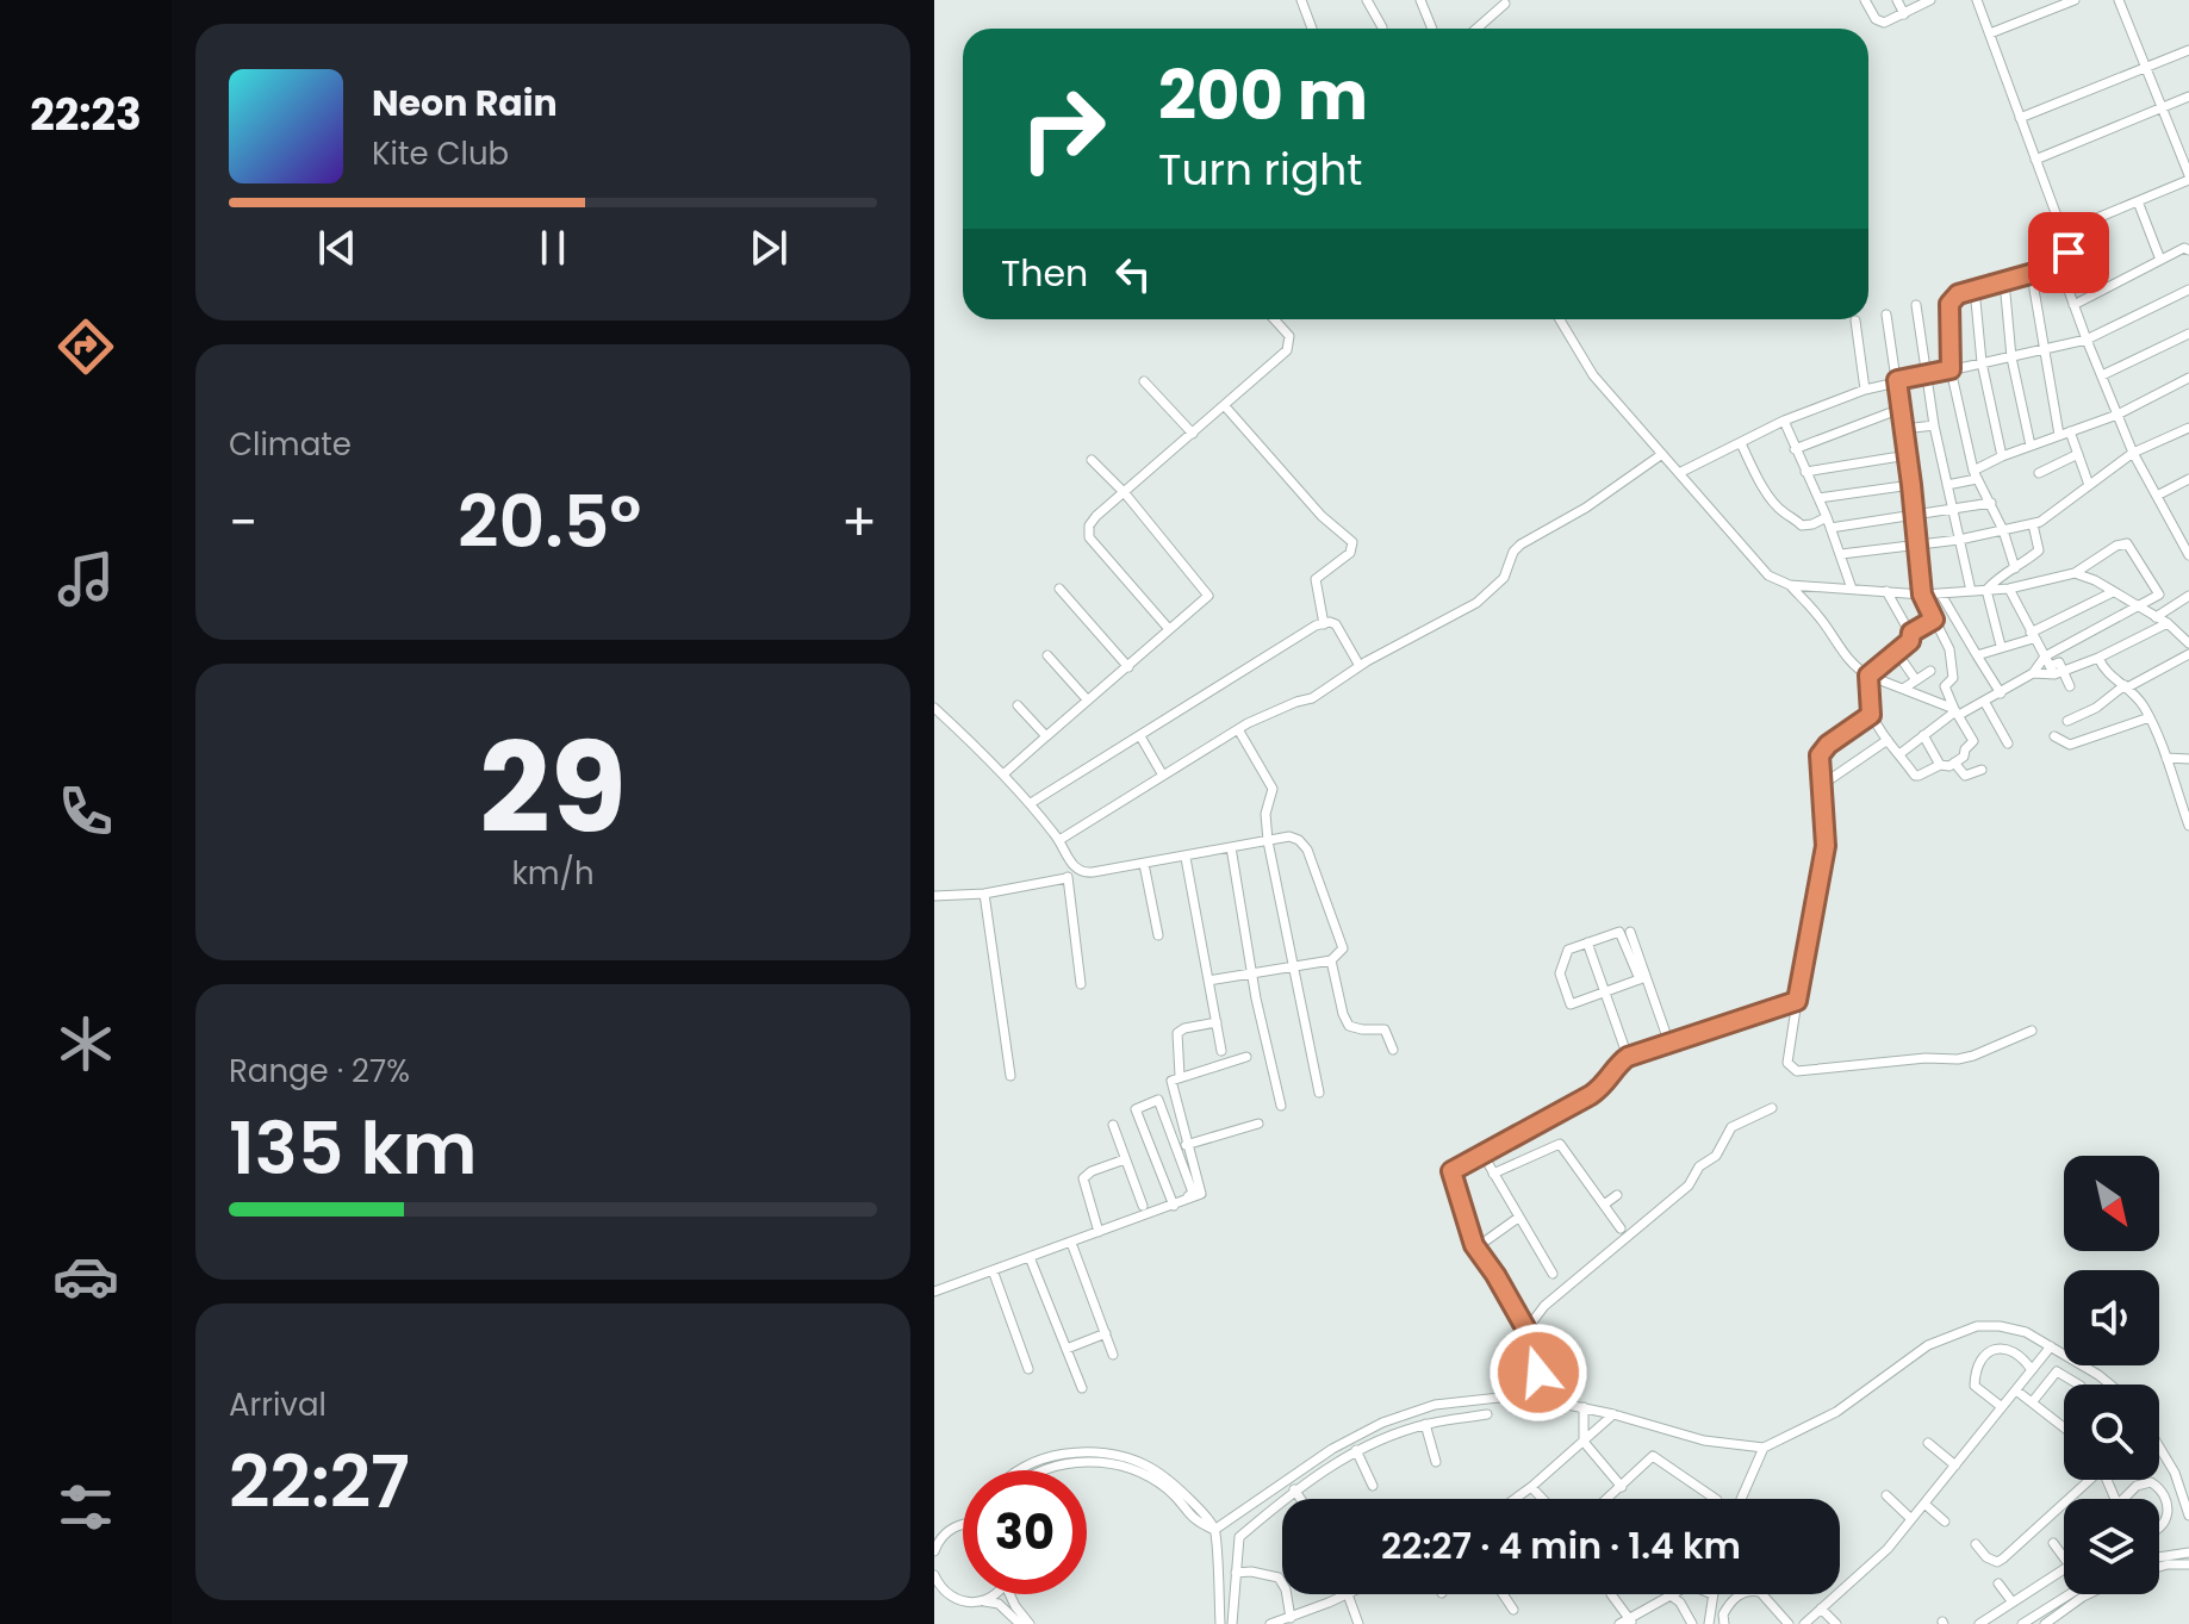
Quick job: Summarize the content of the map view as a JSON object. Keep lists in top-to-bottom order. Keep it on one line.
{"north":"bottom right","page":{"tabs":"22:23","turn":["200 m","Turn right"],"song":["Neon Rain","Kite Club"],"then":"Then","tile":["Climate",["29","km/h"],["Range · 27%","135 km"],["Arrival","22:27"]],"heat":["−","20.5°","+"],"limit":"30","trip":"22:27 · 4 min · 1.4 km"}}
